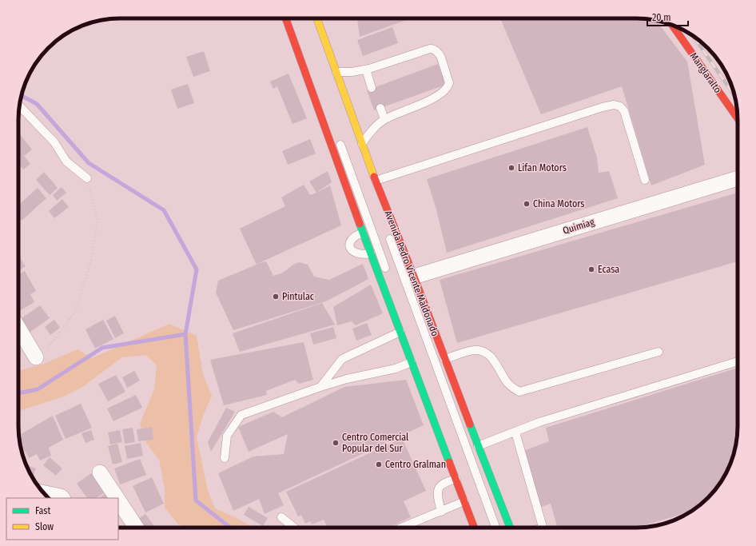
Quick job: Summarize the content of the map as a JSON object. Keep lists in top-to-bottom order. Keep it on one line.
{"streets":{"main road":["Manglaralto","Avenida Pedro Vicente Maldonado"],"street":["Quimiag"]},"crossings":[["Quimiag","Avenida Pedro Vicente Maldonado"]],"places":["Lifan Motors","China Motors","Ecasa","Pintulac","Centro Comercial Popular del Sur","Centro Gralman"],"legend":["Fast","Slow"],"scale_bar":"20 m"}
